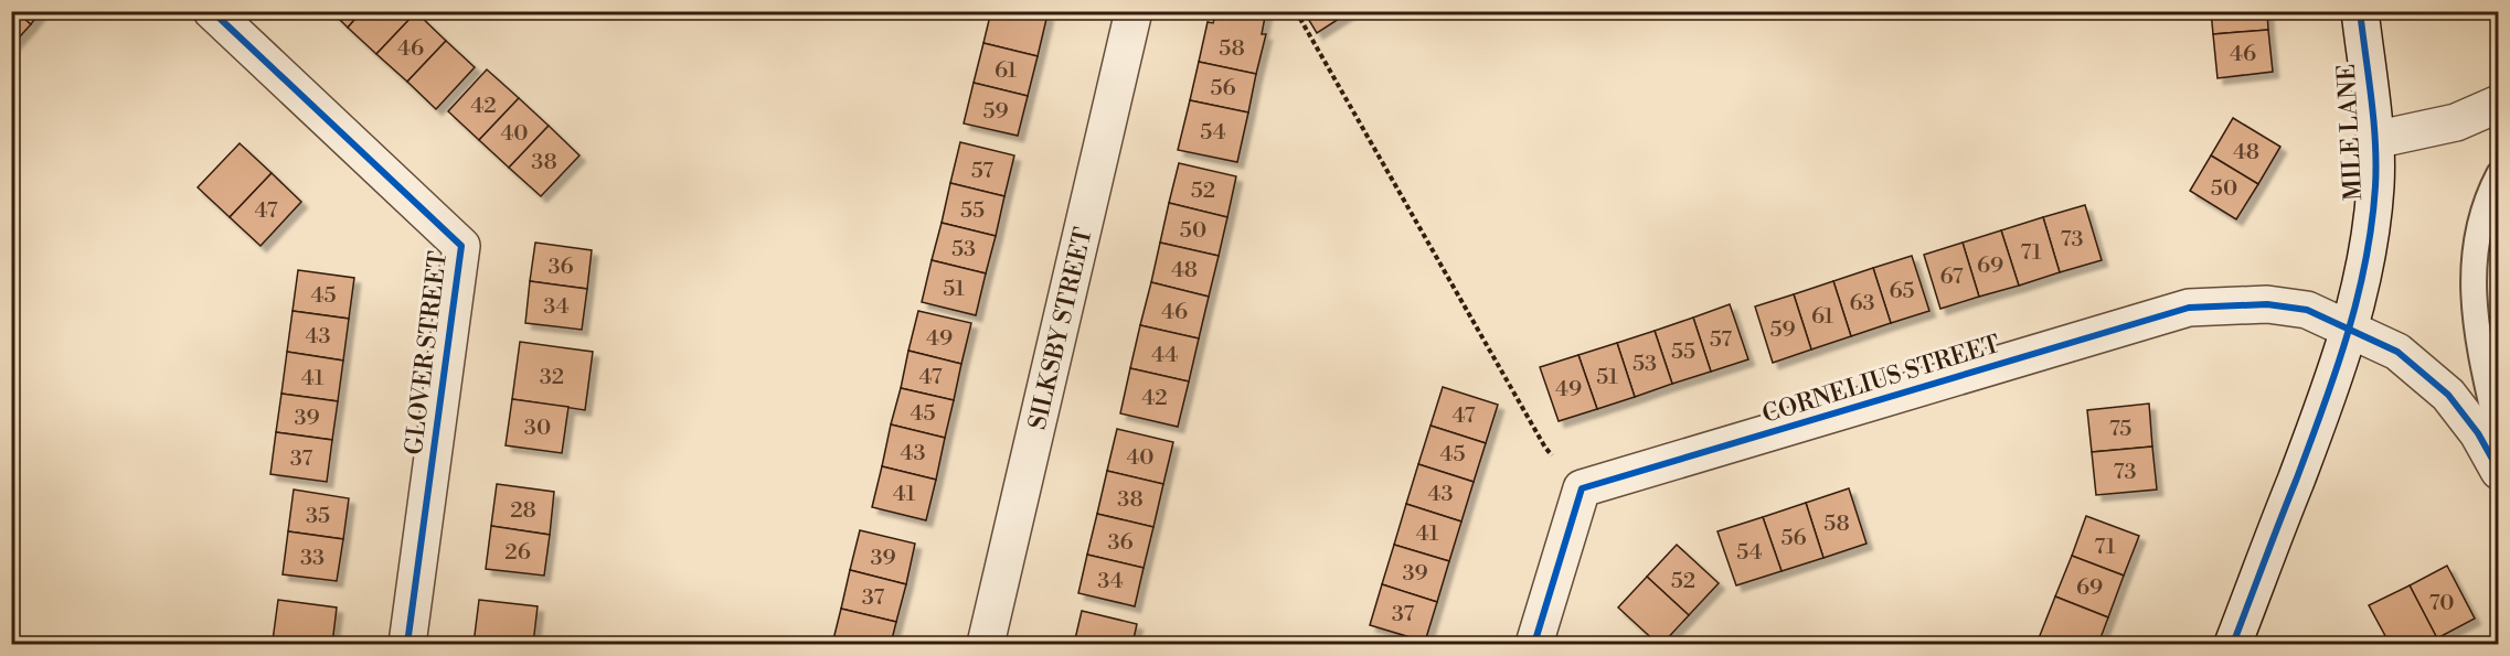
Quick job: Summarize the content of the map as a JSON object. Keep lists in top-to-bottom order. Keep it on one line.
{"streets":{"street":["MILE LANE","SILKSBY STREET","GLOVER STREET","CORNELIUS STREET"]},"crossings":[["MILE LANE","CORNELIUS STREET"]],"house_numbers":["46","58","46","61","56","42","59","54","40","48","38","57","50","52","47","55","50","73","53","71","69","36","48","67","51","65","45","63","34","46","61","59","43","49","57","55","44","53","32","47","51","41","49","42","45","47","39","30","75","43","45","40","37","73","41","43","38","28","35","58","41","56","36","71","26","54","33","39","39","34","52","69","37","70","37"]}
